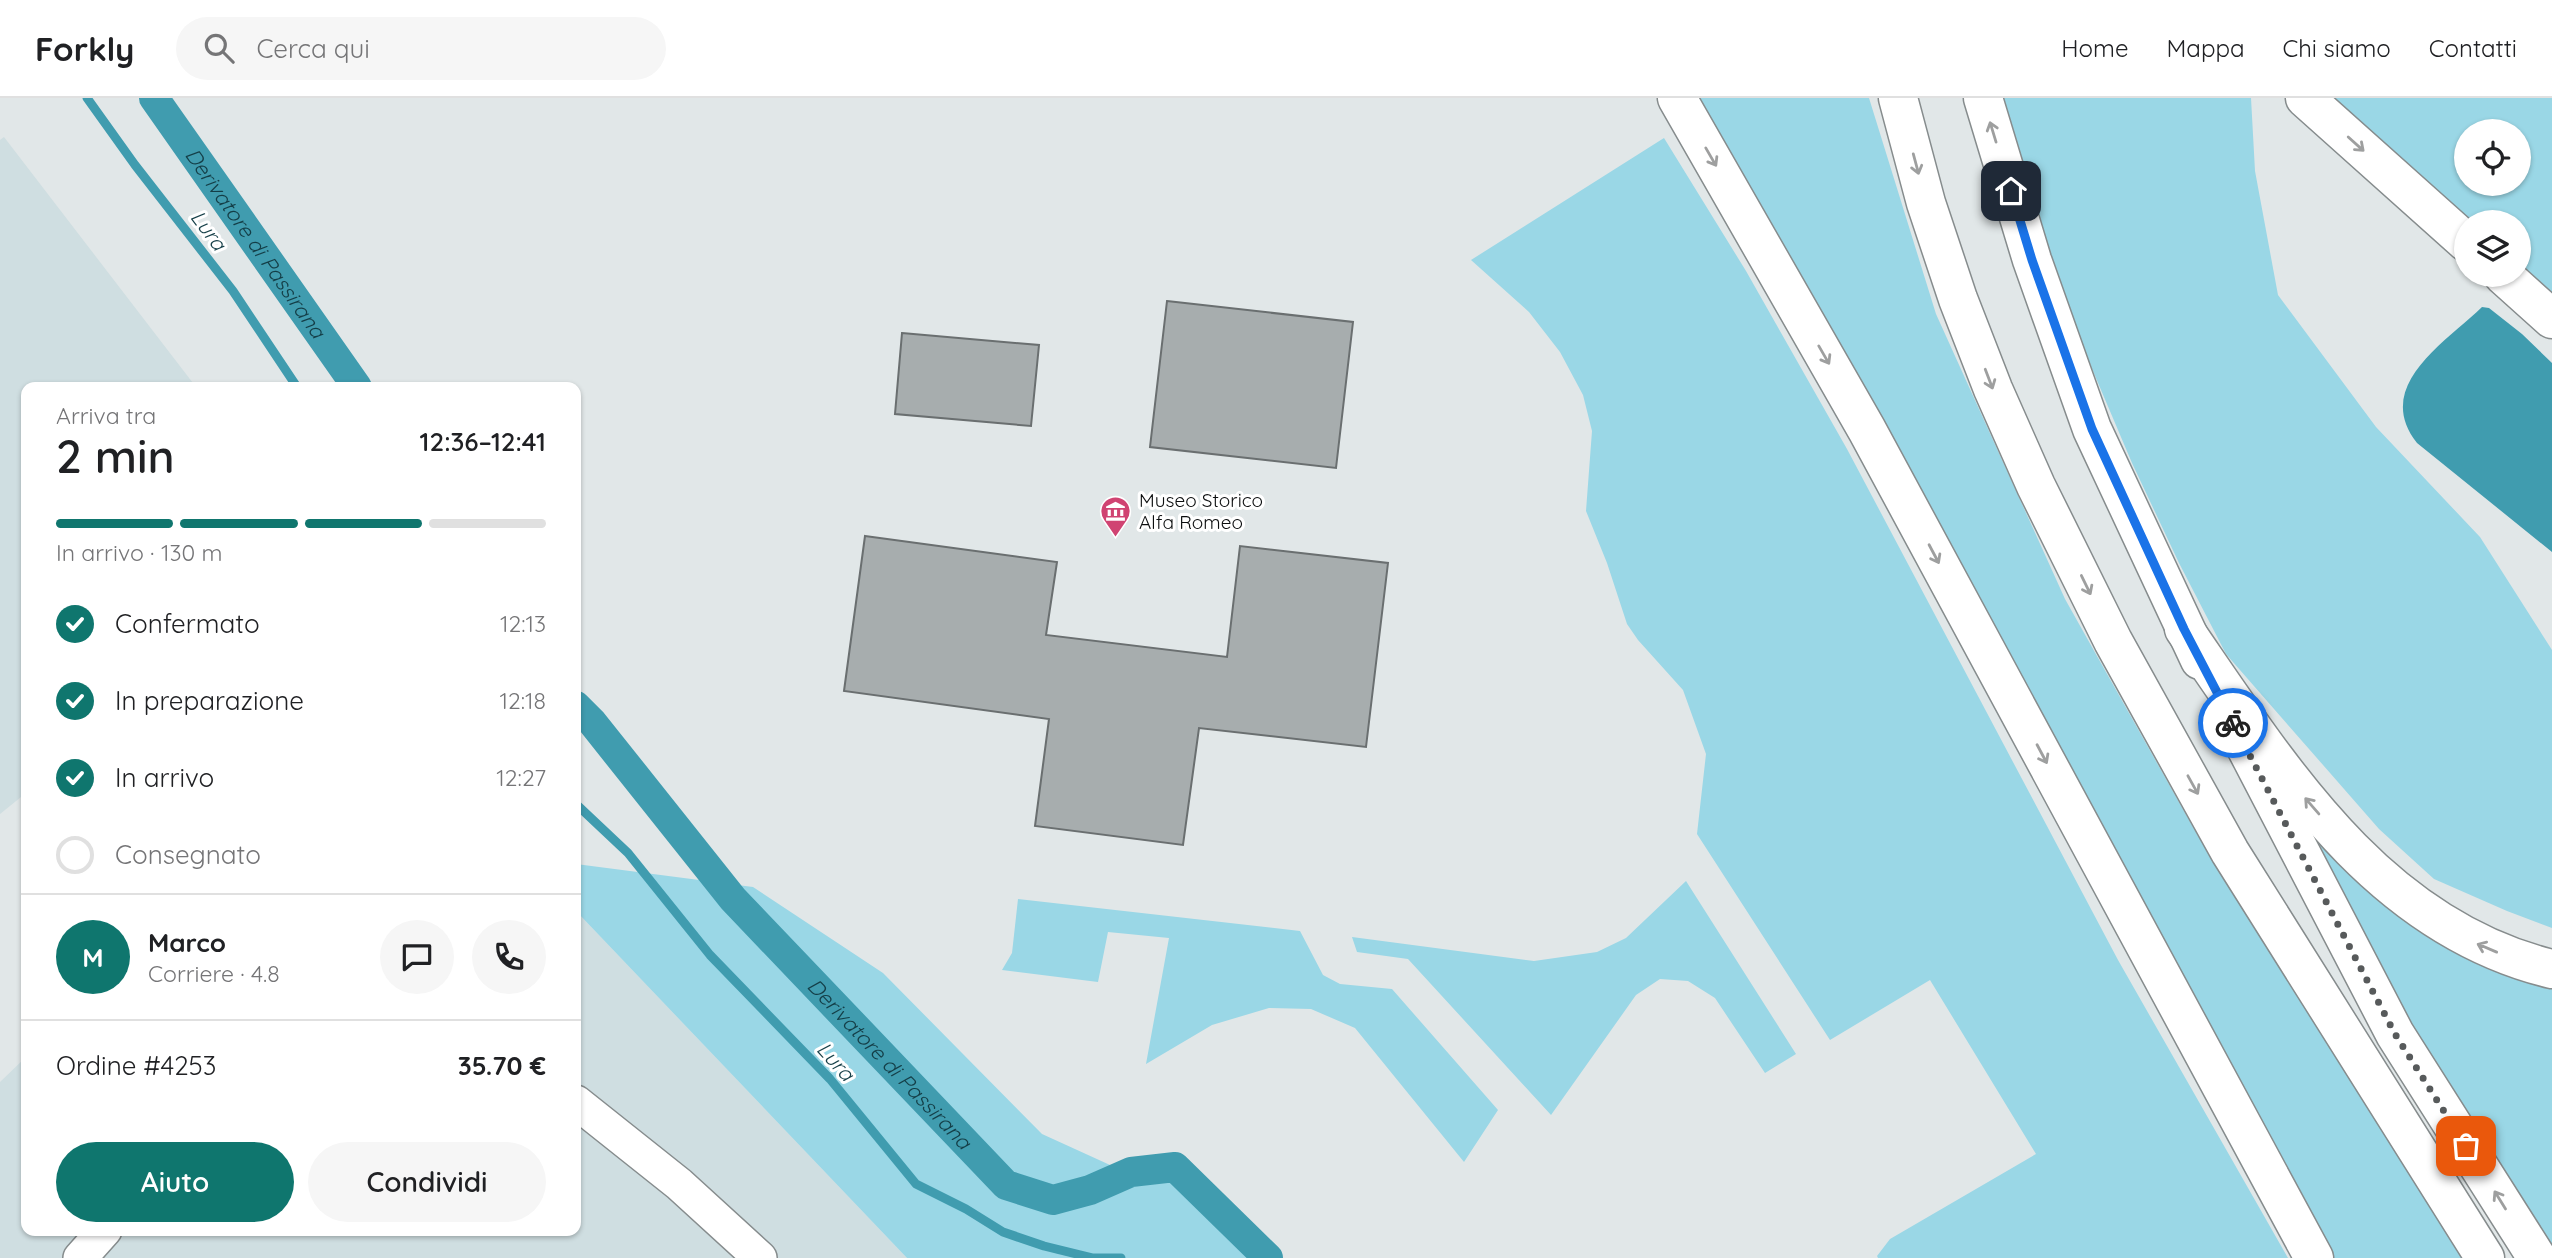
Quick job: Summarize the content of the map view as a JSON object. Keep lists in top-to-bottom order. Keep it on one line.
{"water":["Lura","Derivatore di Passirana"],"places":{"museum":["Museo Storico Alfa Romeo"]},"page":{"header":"Forkly","search":"Cerca qui","nav":["Home","Mappa","Chi siamo","Contatti"],"heading":["2 min","Arriva tra","12:36–12:41"],"panel":["Marco","Corriere · 4.8","Ordine #4253","35.70 €"],"bar":"In arrivo · 130 m","list":[["Confermato","12:13"],["In preparazione","12:18"],["In arrivo","12:27"],"Consegnato"],"round":"M","buttons":["Aiuto","Condividi"]}}
